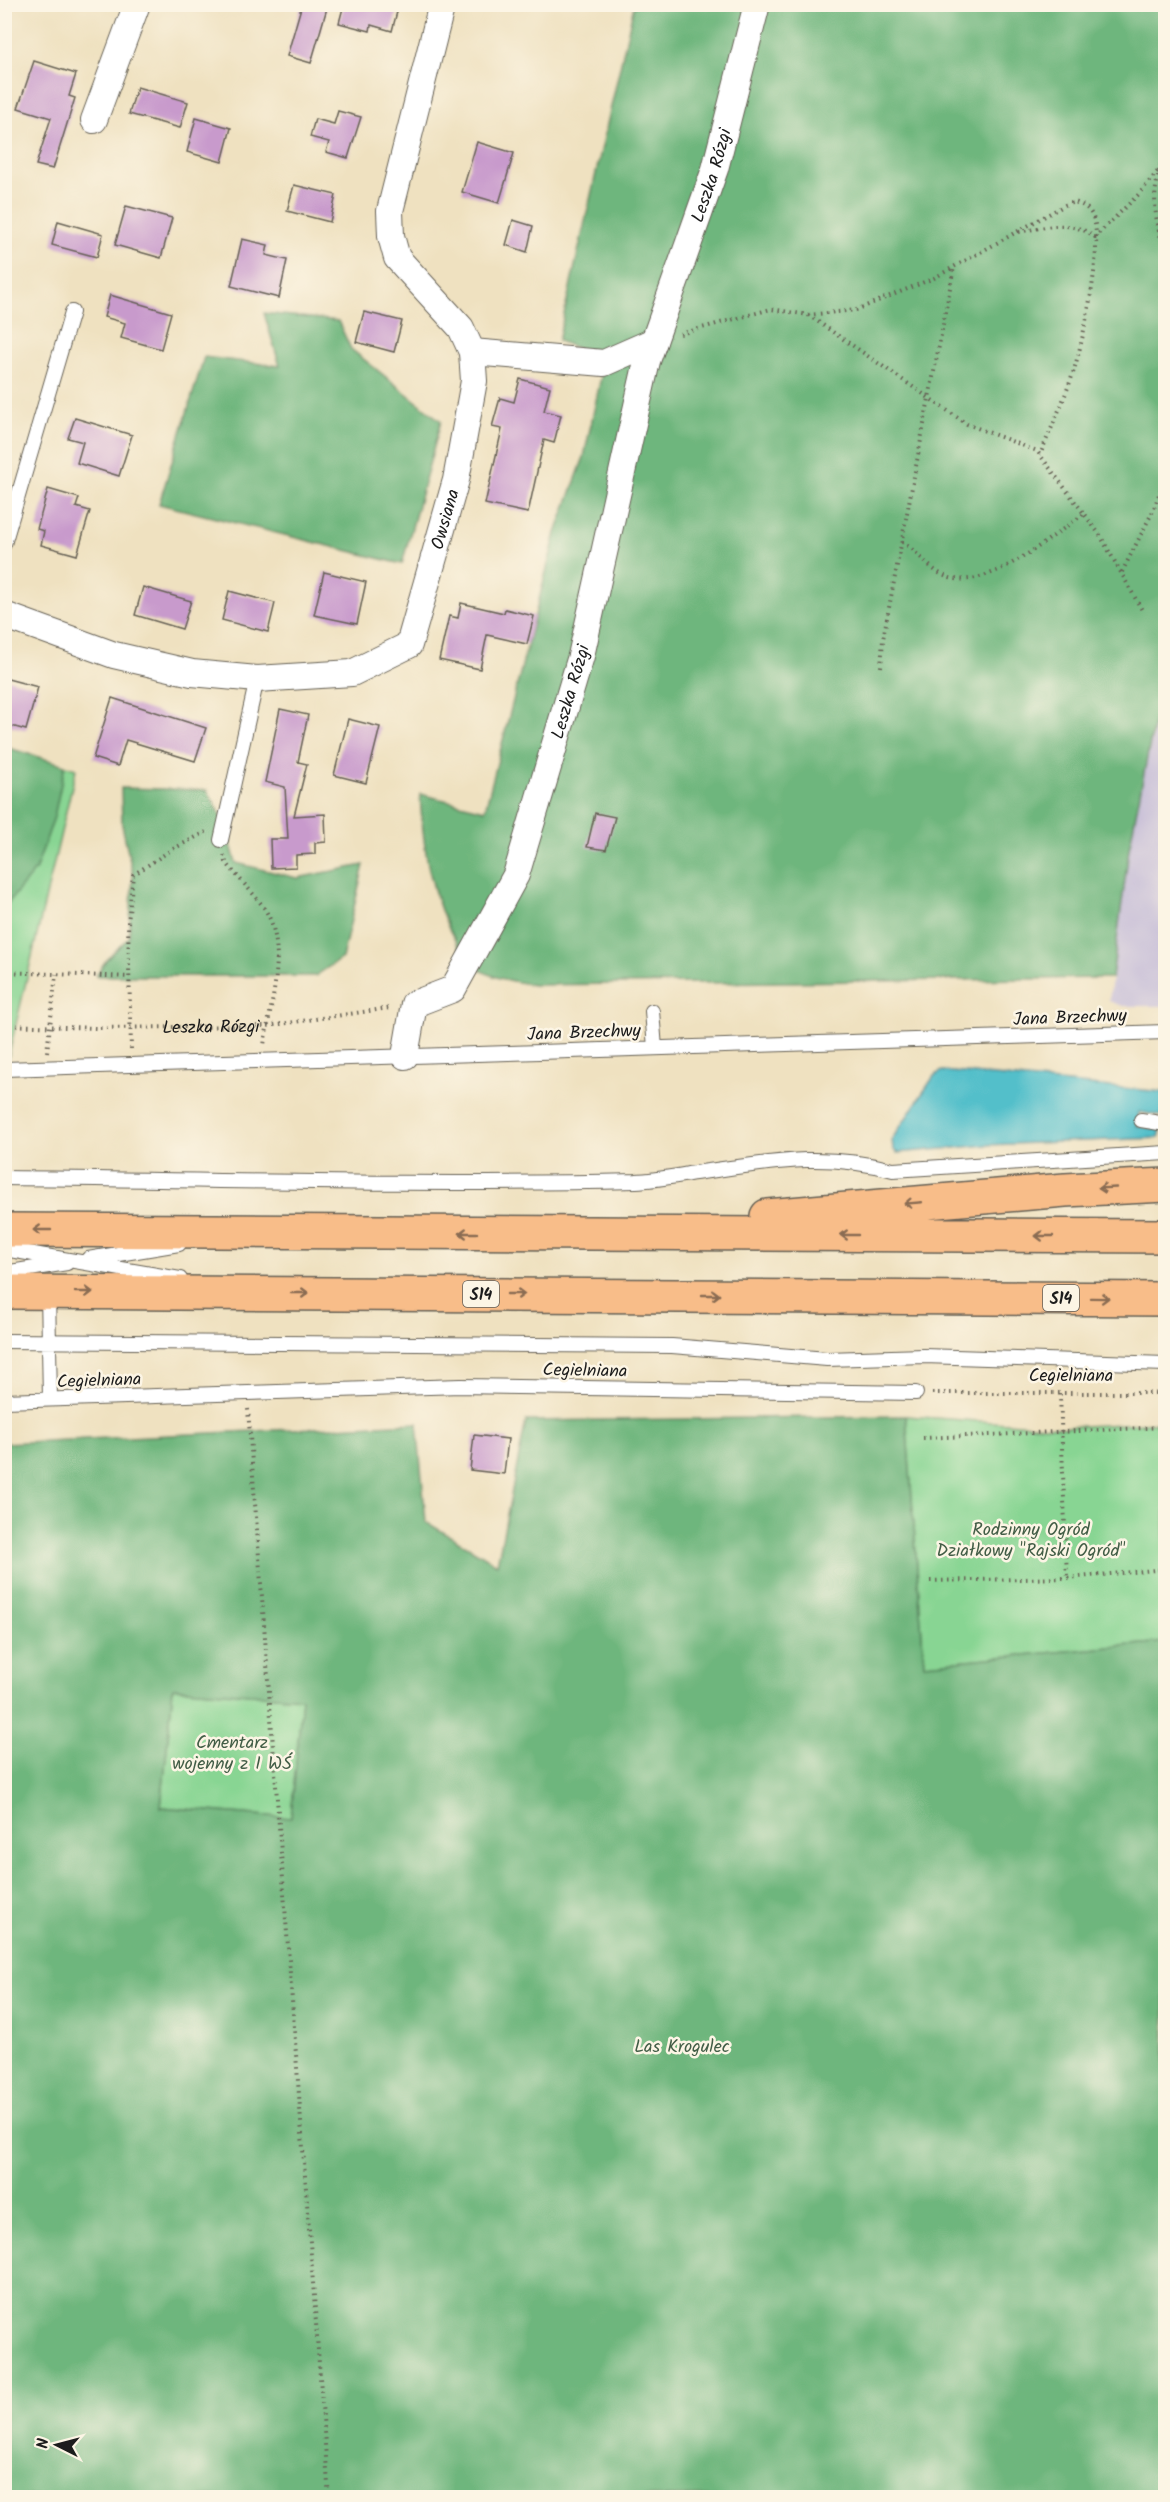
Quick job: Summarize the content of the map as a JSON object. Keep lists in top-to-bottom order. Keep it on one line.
{"streets":{"highway":["S14"],"street":["Leszka Rózgi","Owsiana"],"lane":["Jana Brzechwy","Cegielniana"]},"parks":["Rodzinny Ogród Działkowy \"Rajski Ogród\"","Cmentarz wojenny z I WŚ","Las Krogulec"],"north":"left"}
